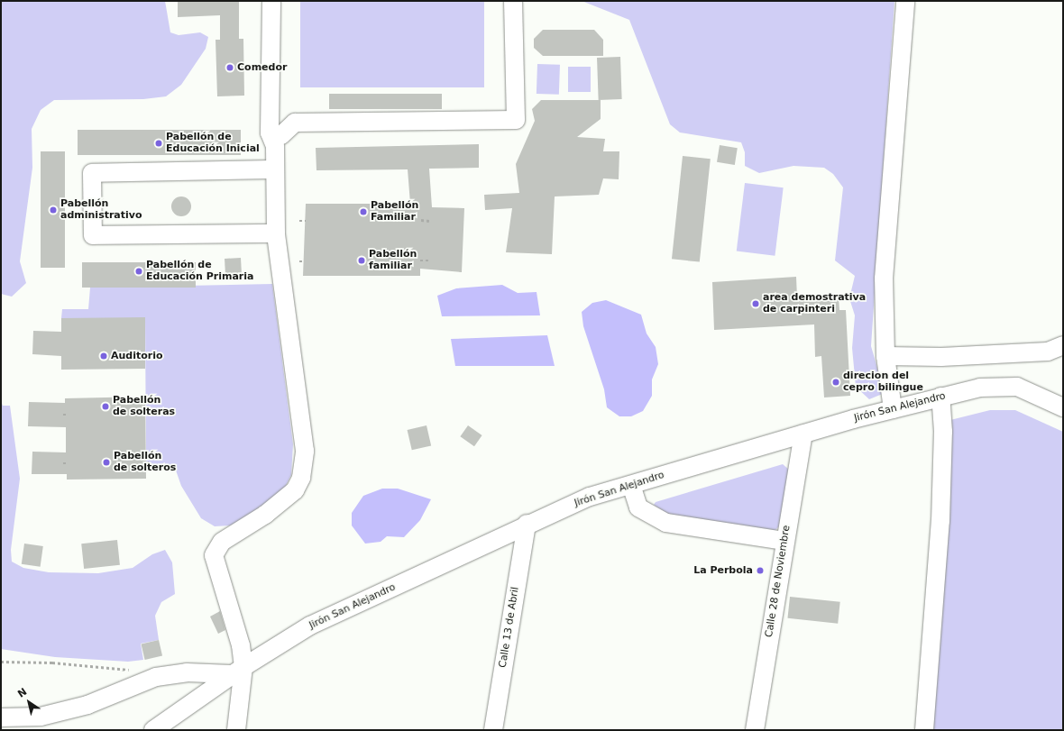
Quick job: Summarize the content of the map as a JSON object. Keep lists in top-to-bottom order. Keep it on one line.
{"streets":{"street":["Jirón San Alejandro","Calle 28 de Noviembre","Calle 13 de Abril"]},"crossings":[["Jirón San Alejandro","Calle 28 de Noviembre"],["Jirón San Alejandro","Calle 13 de Abril"]],"places":["Comedor","Pabellón de Educación Inicial","Pabellón administrativo","Pabellón Familiar","Pabellón familiar","Pabellón de Educación Primaria","area demostrativa de carpinteri","Auditorio","direcion del cepro bilingue","Pabellón de solteras","Pabellón de solteros","La Perbola"],"north":"top left"}
